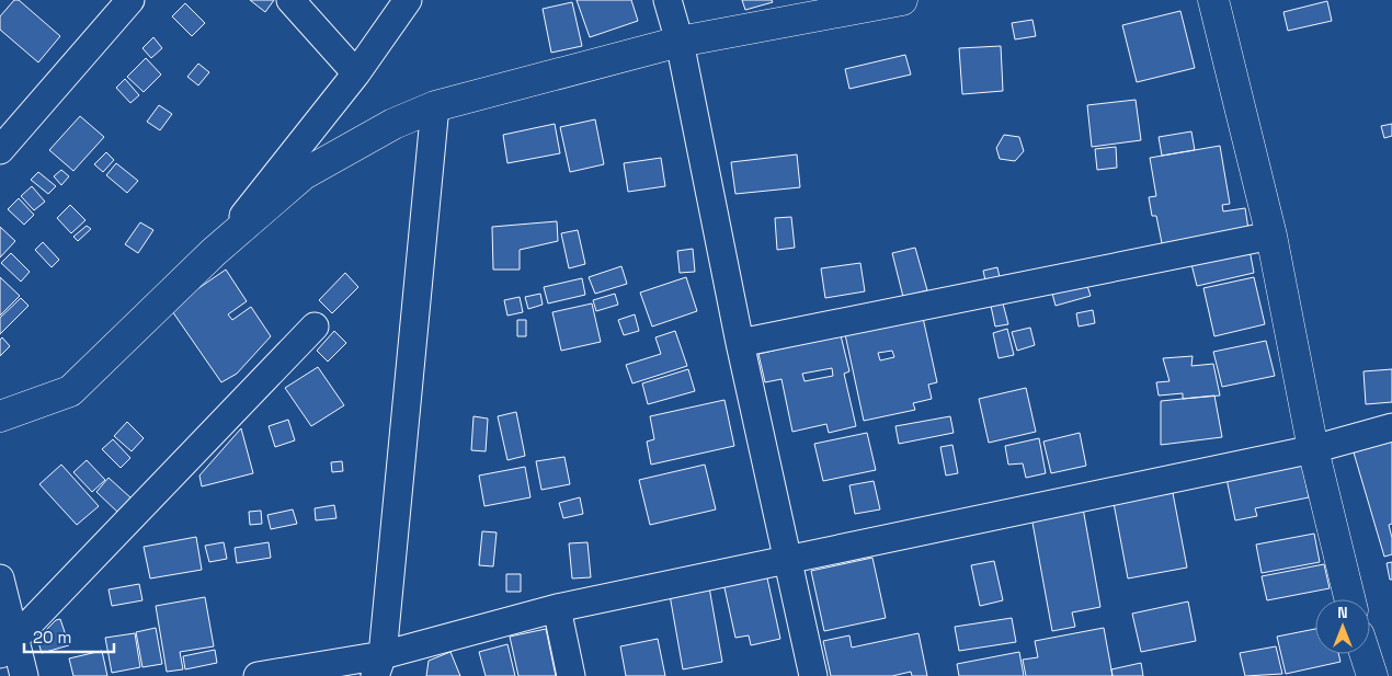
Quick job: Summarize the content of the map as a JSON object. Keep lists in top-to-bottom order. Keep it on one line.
{"scale_bar":"20 m","north":"top"}
